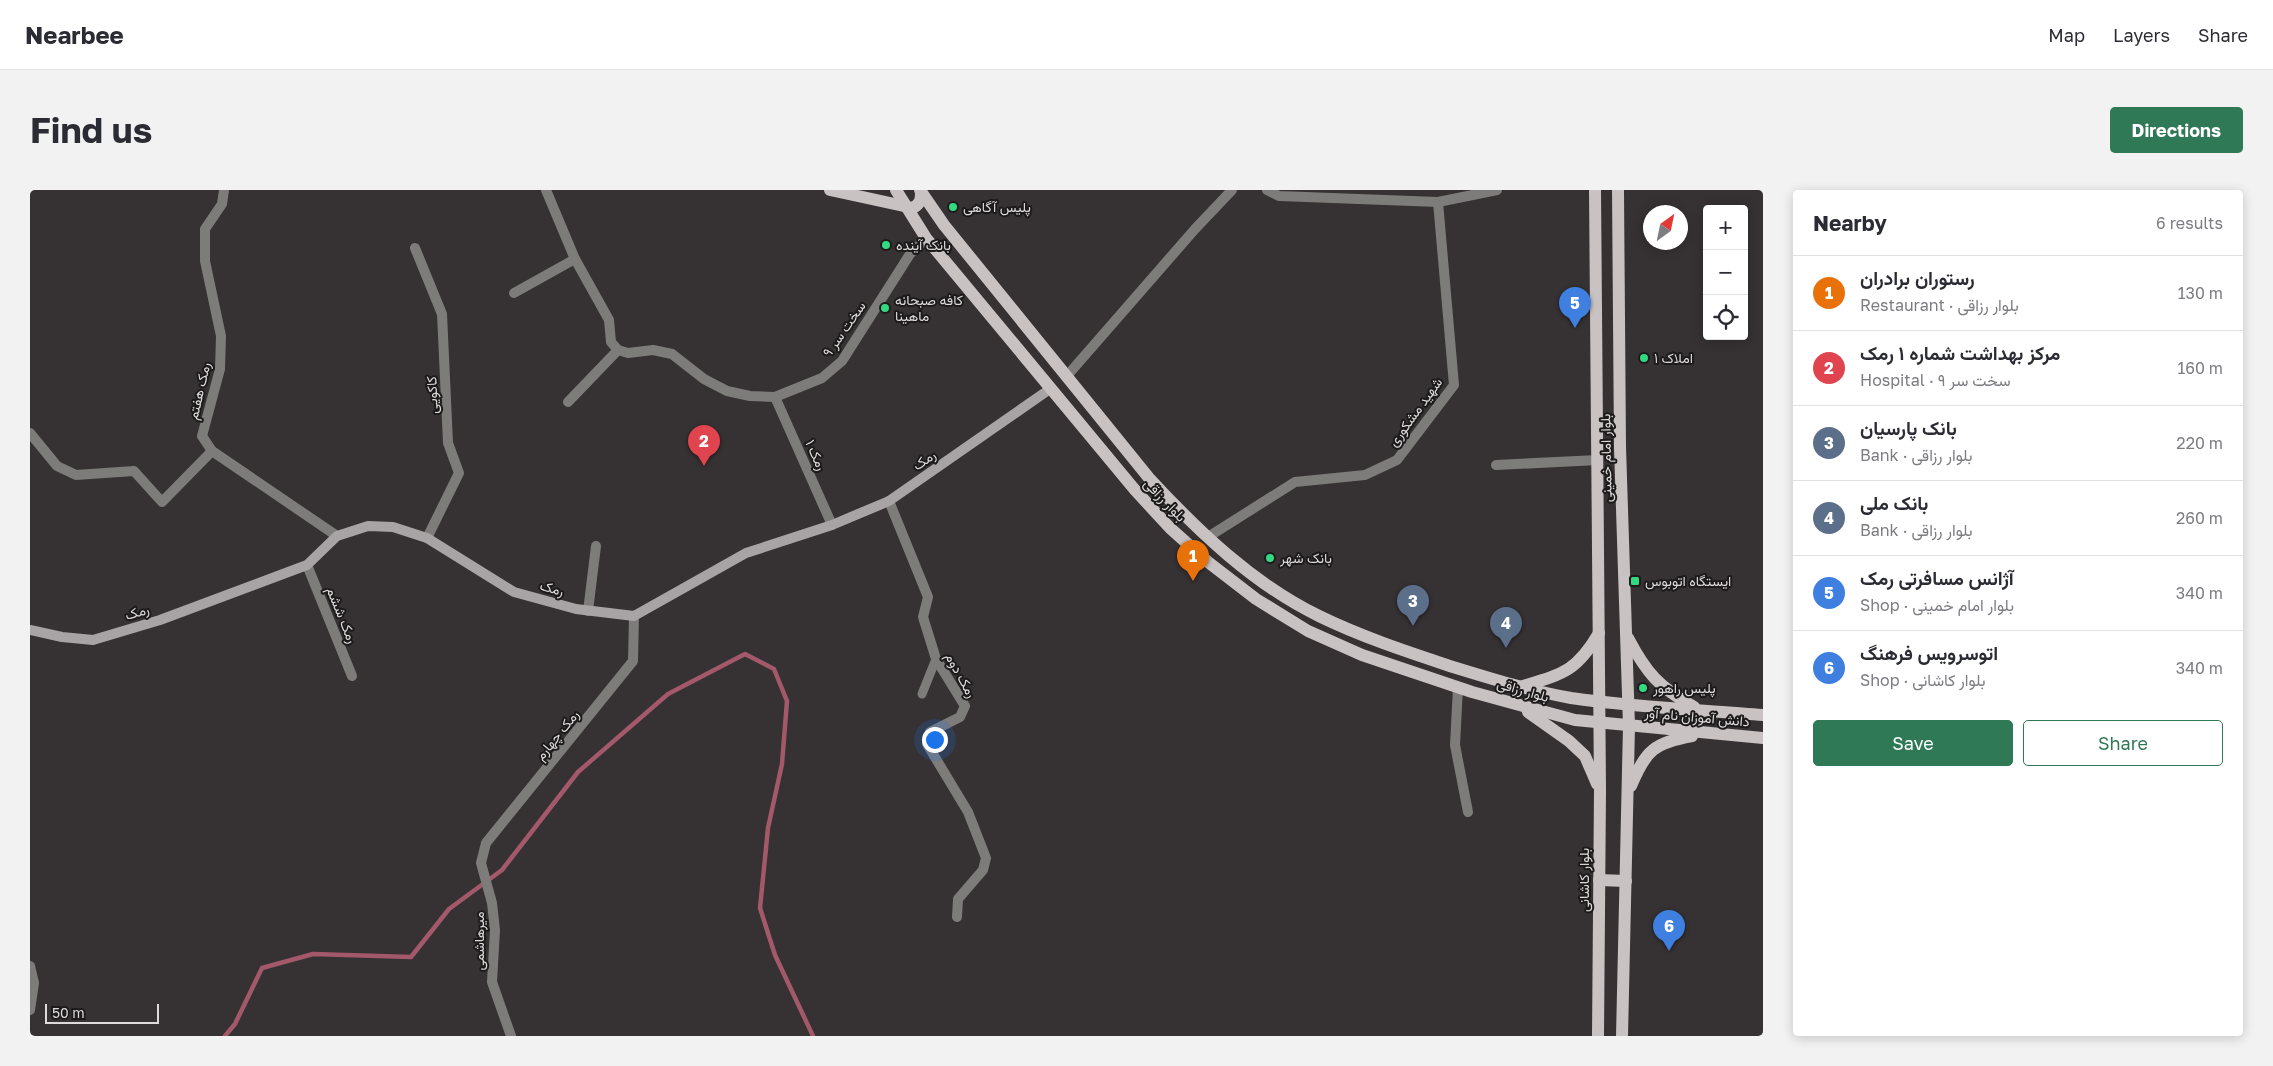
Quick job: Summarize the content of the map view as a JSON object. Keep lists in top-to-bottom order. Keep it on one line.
{"streets":{"main road":["بلوار امام خمینی","بلوار رزاقی","دانش آموزان نام آور","بلوار کاشانی"],"street":["سخت سر ۹","رمک هفتم","کاکویی","شهید مشکوری","رمک ۱","رمک","رمک ششم","رمک دوم","رمک چهارم","میرهاشمی"]},"crossings":[["سخت سر ۹","رمک ۱"],["سخت سر ۹","بلوار رزاقی"],["کاکویی","رمک"],["شهید مشکوری","بلوار رزاقی"],["رمک ۱","رمک"],["بلوار امام خمینی","بلوار رزاقی"],["بلوار امام خمینی","دانش آموزان نام آور"],["بلوار امام خمینی","بلوار کاشانی"],["رمک","بلوار رزاقی"],["رمک","رمک ششم"],["رمک","رمک دوم"],["رمک","رمک چهارم"],["بلوار رزاقی","دانش آموزان نام آور"],["بلوار رزاقی","بلوار کاشانی"],["رمک چهارم","میرهاشمی"]],"places":{"other":["پلیس آگاهی","بانک آینده","کافه صبحانه ماهینا","املاک ۱","بانک شهر","پلیس راهور"],"transit":["ایستگاه اتوبوس"]},"scale_bar":"50 m","north":"top right","page":{"header":"Nearbee","nav":["Map","Layers","Share"],"buttons":["Directions",["Save","Share"]],"title":"Find us","heading":["Nearby","6 results"],"map_buttons":["+","−"],"list":[{"mark":"1","name":"رستوران برادران","note":"Restaurant · بلوار رزاقی","value":"130 m"},{"mark":"2","name":"مرکز بهداشت شماره ۱ رمک","note":"Hospital · سخت سر ۹","value":"160 m"},{"mark":"3","name":"بانک پارسیان","note":"Bank · بلوار رزاقی","value":"220 m"},{"mark":"4","name":"بانک ملی","note":"Bank · بلوار رزاقی","value":"260 m"},{"mark":"5","name":"آژانس مسافرتی رمک","note":"Shop · بلوار امام خمینی","value":"340 m"},{"mark":"6","name":"اتوسرویس فرهنگ","note":"Shop · بلوار کاشانی","value":"340 m"}],"pins":["5","2","1","3","4","6"],"scale":"50 m"}}
